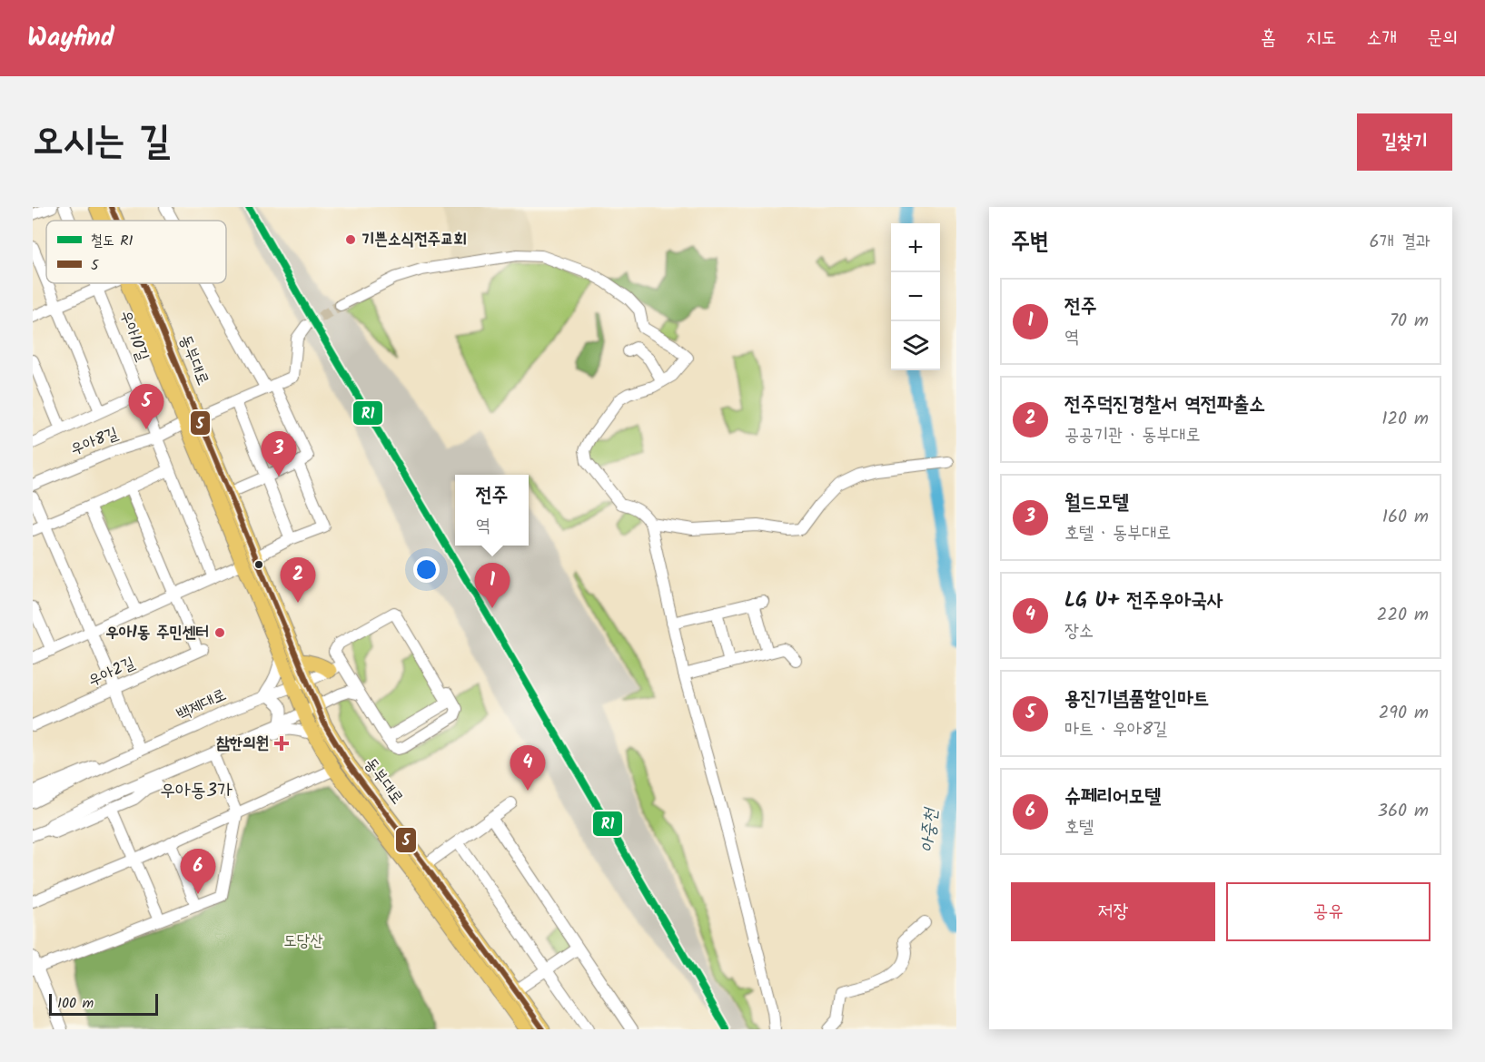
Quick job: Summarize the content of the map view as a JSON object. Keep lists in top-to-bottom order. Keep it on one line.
{"streets":{"main road":["동부대로"],"street":["우아10길","우아8길","우아2길","백제대로"]},"crossings":[["우아10길","우아8길"],["동부대로","우아8길"],["동부대로","백제대로"]],"districts":["우아동3가"],"water":["아중천"],"parks":["도당산"],"places":{"other":["기쁜소식전주교회","우아1동 주민센터"],"health":["참한의원"]},"lines":["rail line R1","transit line 5"],"legend":["철도 R1","5"],"scale_bar":"100 m","page":{"header":"Wayfind","nav":["홈","지도","소개","문의"],"title":"오시는 길","buttons":["길찾기",["저장","공유"]],"heading":["주변","6개 결과"],"map_buttons":["+","−"],"list":[{"mark":"1","name":"전주","note":"역","value":"70 m"},{"mark":"2","name":"전주덕진경찰서 역전파출소","note":"공공기관 · 동부대로","value":"120 m"},{"mark":"3","name":"월드모텔","note":"호텔 · 동부대로","value":"160 m"},{"mark":"4","name":"LG U+ 전주우아국사","note":"장소","value":"220 m"},{"mark":"5","name":"용진기념품할인마트","note":"마트 · 우아8길","value":"290 m"},{"mark":"6","name":"슈페리어모텔","note":"호텔","value":"360 m"}],"pins":["5","3","2","1","4","6"],"popup":["전주","역"],"scale":"100 m"}}
